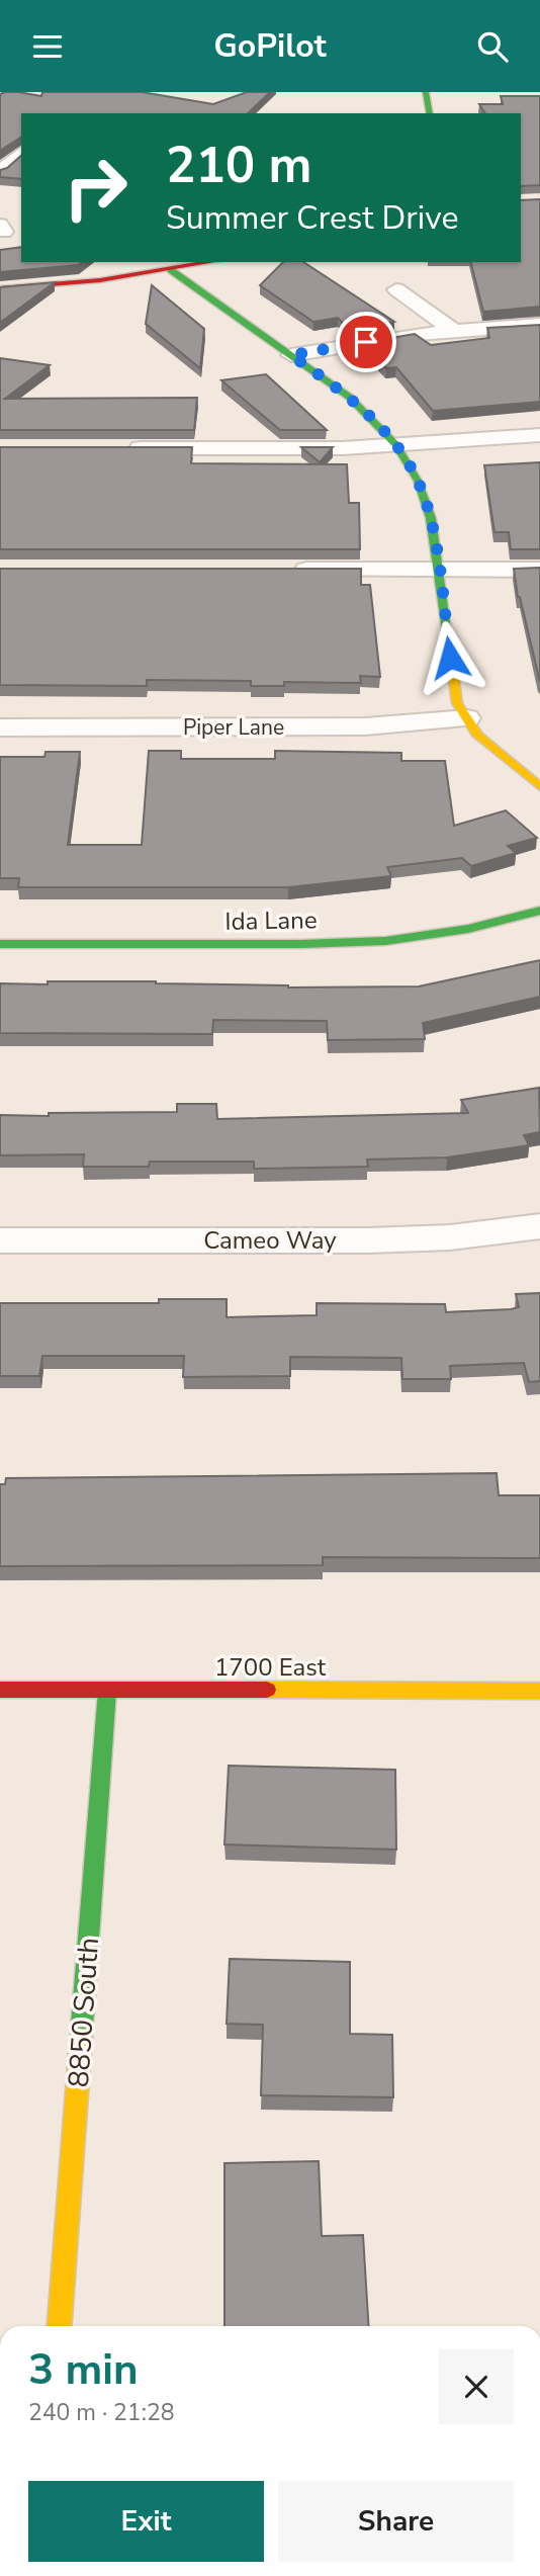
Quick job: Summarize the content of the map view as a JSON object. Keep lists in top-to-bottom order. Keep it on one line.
{"streets":{"street":["Piper Lane","Ida Lane","Cameo Way","1700 East","8850 South"]},"crossings":[["1700 East","8850 South"]],"page":{"header":"GoPilot","turn":["210 m","Summer Crest Drive"],"heading":["3 min","240 m · 21:28"],"buttons":["Exit","Share"]}}
